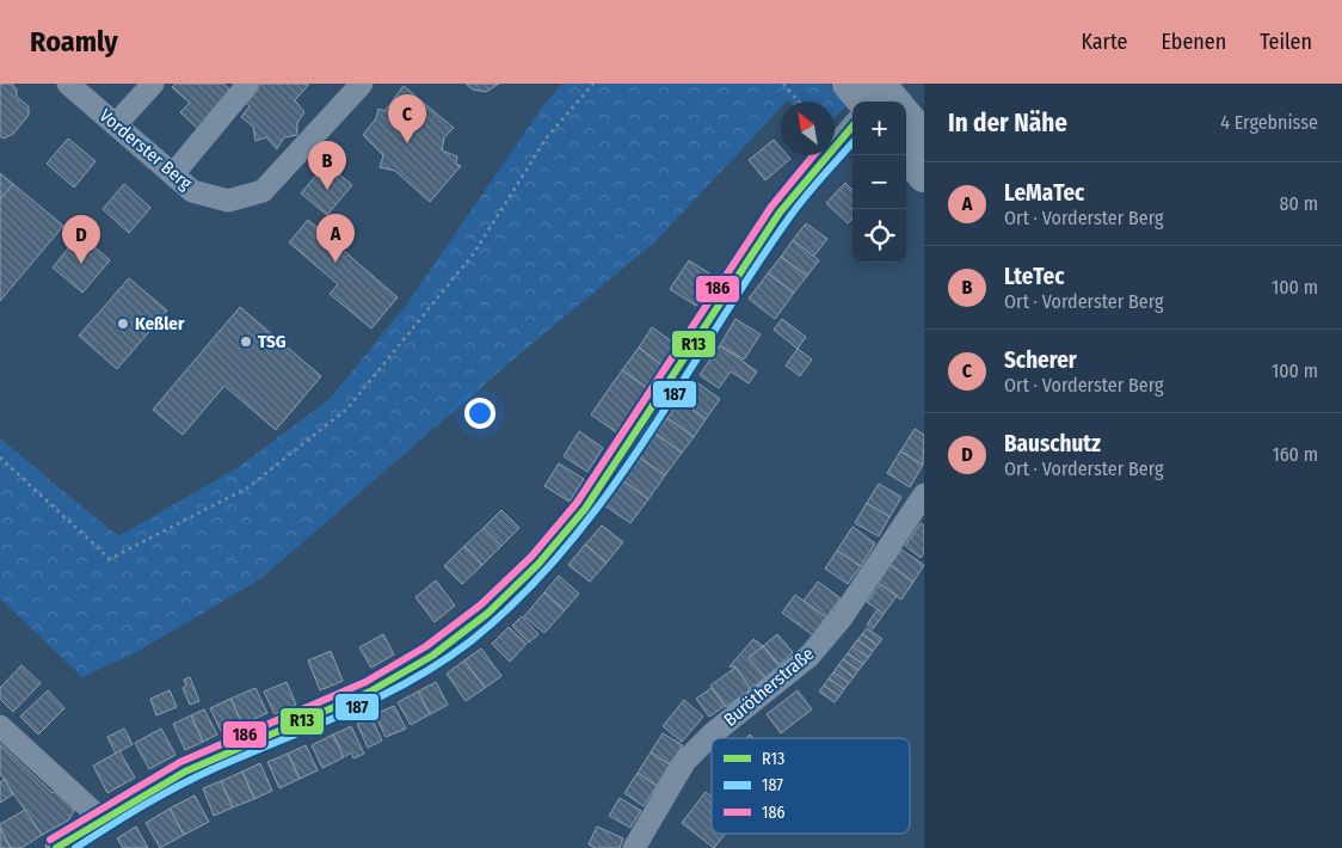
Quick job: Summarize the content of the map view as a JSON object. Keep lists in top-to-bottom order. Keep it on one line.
{"streets":{"street":["Vorderster Berg","Burötherstraße"]},"places":["Keßler","TSG"],"lines":["transit line R13","transit line 187","transit line 186"],"legend":["R13","187","186"],"north":"top left","page":{"header":"Roamly","nav":["Karte","Ebenen","Teilen"],"heading":["In der Nähe","4 Ergebnisse"],"pins":["C","B","A","D"],"map_buttons":["+","−"],"list":[{"mark":"A","name":"LeMaTec","note":"Ort · Vorderster Berg","value":"80 m"},{"mark":"B","name":"LteTec","note":"Ort · Vorderster Berg","value":"100 m"},{"mark":"C","name":"Scherer","note":"Ort · Vorderster Berg","value":"100 m"},{"mark":"D","name":"Bauschutz","note":"Ort · Vorderster Berg","value":"160 m"}]}}
